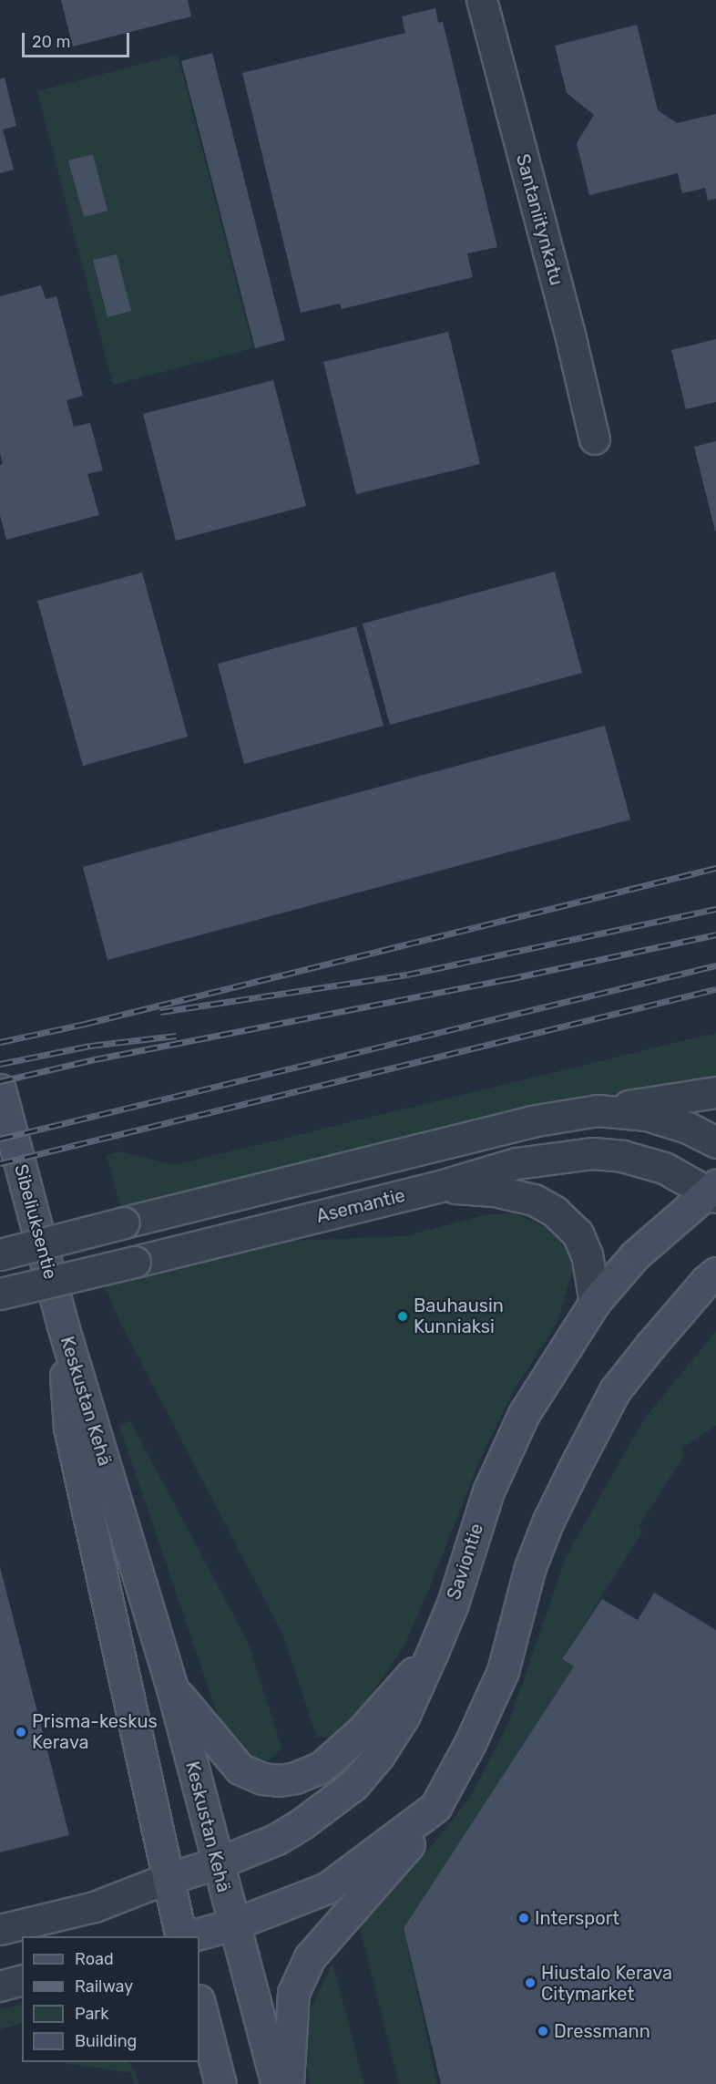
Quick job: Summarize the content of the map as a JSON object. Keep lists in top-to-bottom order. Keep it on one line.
{"streets":{"main road":["Sibeliuksentie","Keskustan Kehä","Saviontie"],"street":["Santaniitynkatu","Asemantie"]},"crossings":[["Asemantie","Saviontie"],["Sibeliuksentie","Keskustan Kehä"],["Keskustan Kehä","Saviontie"]],"places":["Bauhausin Kunniaksi","Prisma-keskus Kerava","Intersport","Hiustalo Kerava Citymarket","Dressmann"],"legend":["Road","Railway","Park","Building"],"scale_bar":"20 m"}
